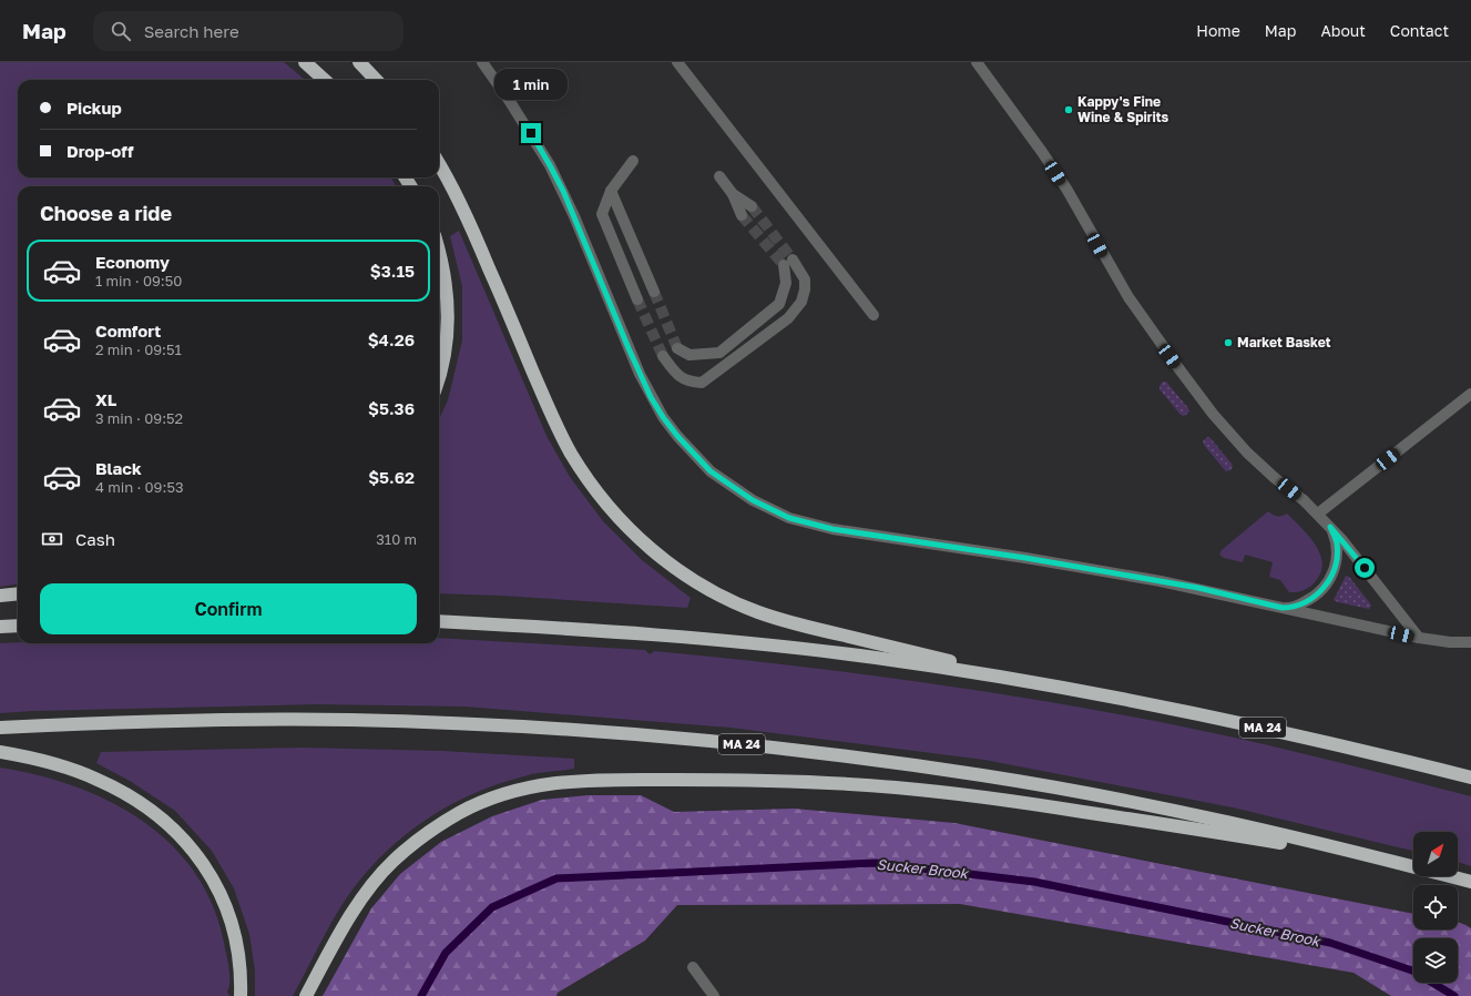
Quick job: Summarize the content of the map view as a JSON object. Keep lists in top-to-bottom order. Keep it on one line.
{"streets":{"highway":["MA 24"]},"water":["Sucker Brook"],"places":["Kappy's Fine Wine & Spirits","Market Basket"],"north":"top right","page":{"header":"Map","search":"Search here","nav":["Home","Map","About","Contact"],"bubble":"1 min","banner":["Pickup","Drop-off"],"heading":"Choose a ride","list":[{"name":"Economy","note":"1 min · 09:50","value":"$3.15"},{"name":"Comfort","note":"2 min · 09:51","value":"$4.26"},{"name":"XL","note":"3 min · 09:52","value":"$5.36"},{"name":"Black","note":"4 min · 09:53","value":"$5.62"}],"pay":["Cash","310 m"],"buttons":"Confirm"}}
